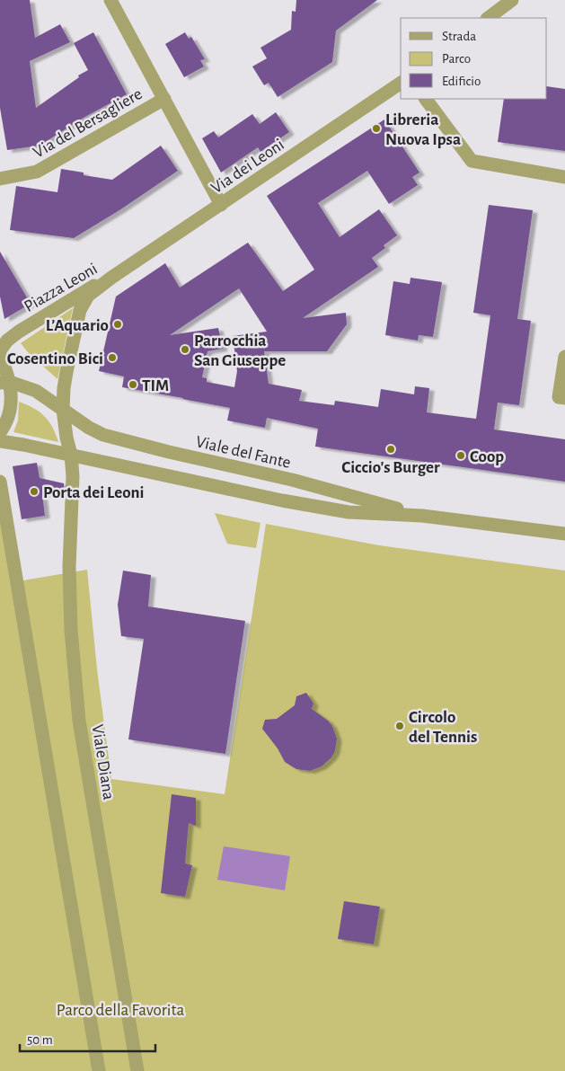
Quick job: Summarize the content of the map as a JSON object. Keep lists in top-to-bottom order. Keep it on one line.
{"streets":{"street":["Via del Bersagliere","Via dei Leoni","Piazza Leoni","Viale del Fante","Viale Diana"]},"crossings":[["Via dei Leoni","Piazza Leoni"],["Piazza Leoni","Viale del Fante"],["Piazza Leoni","Viale Diana"],["Viale del Fante","Viale Diana"]],"parks":["Parco della Favorita"],"places":["Libreria Nuova Ipsa","L’Aquario","Parrocchia San Giuseppe","Cosentino Bici","TIM","Ciccio's Burger","Coop","Porta dei Leoni","Circolo del Tennis"],"legend":["Strada","Parco","Edificio"],"scale_bar":"50 m"}
